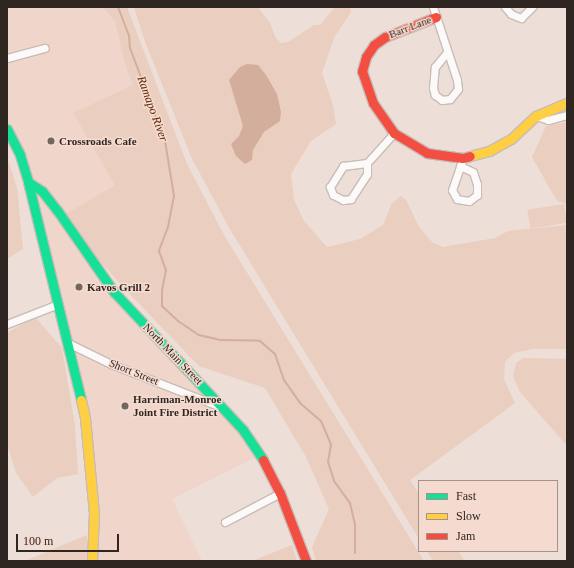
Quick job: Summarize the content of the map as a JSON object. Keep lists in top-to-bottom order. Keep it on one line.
{"streets":{"street":["Barr Lane","North Main Street","Short Street"]},"crossings":[["North Main Street","Short Street"]],"water":["Ramapo River"],"places":["Crossroads Cafe","Kavos Grill 2","Harriman-Monroe Joint Fire District"],"legend":["Fast","Slow","Jam"],"scale_bar":"100 m"}
